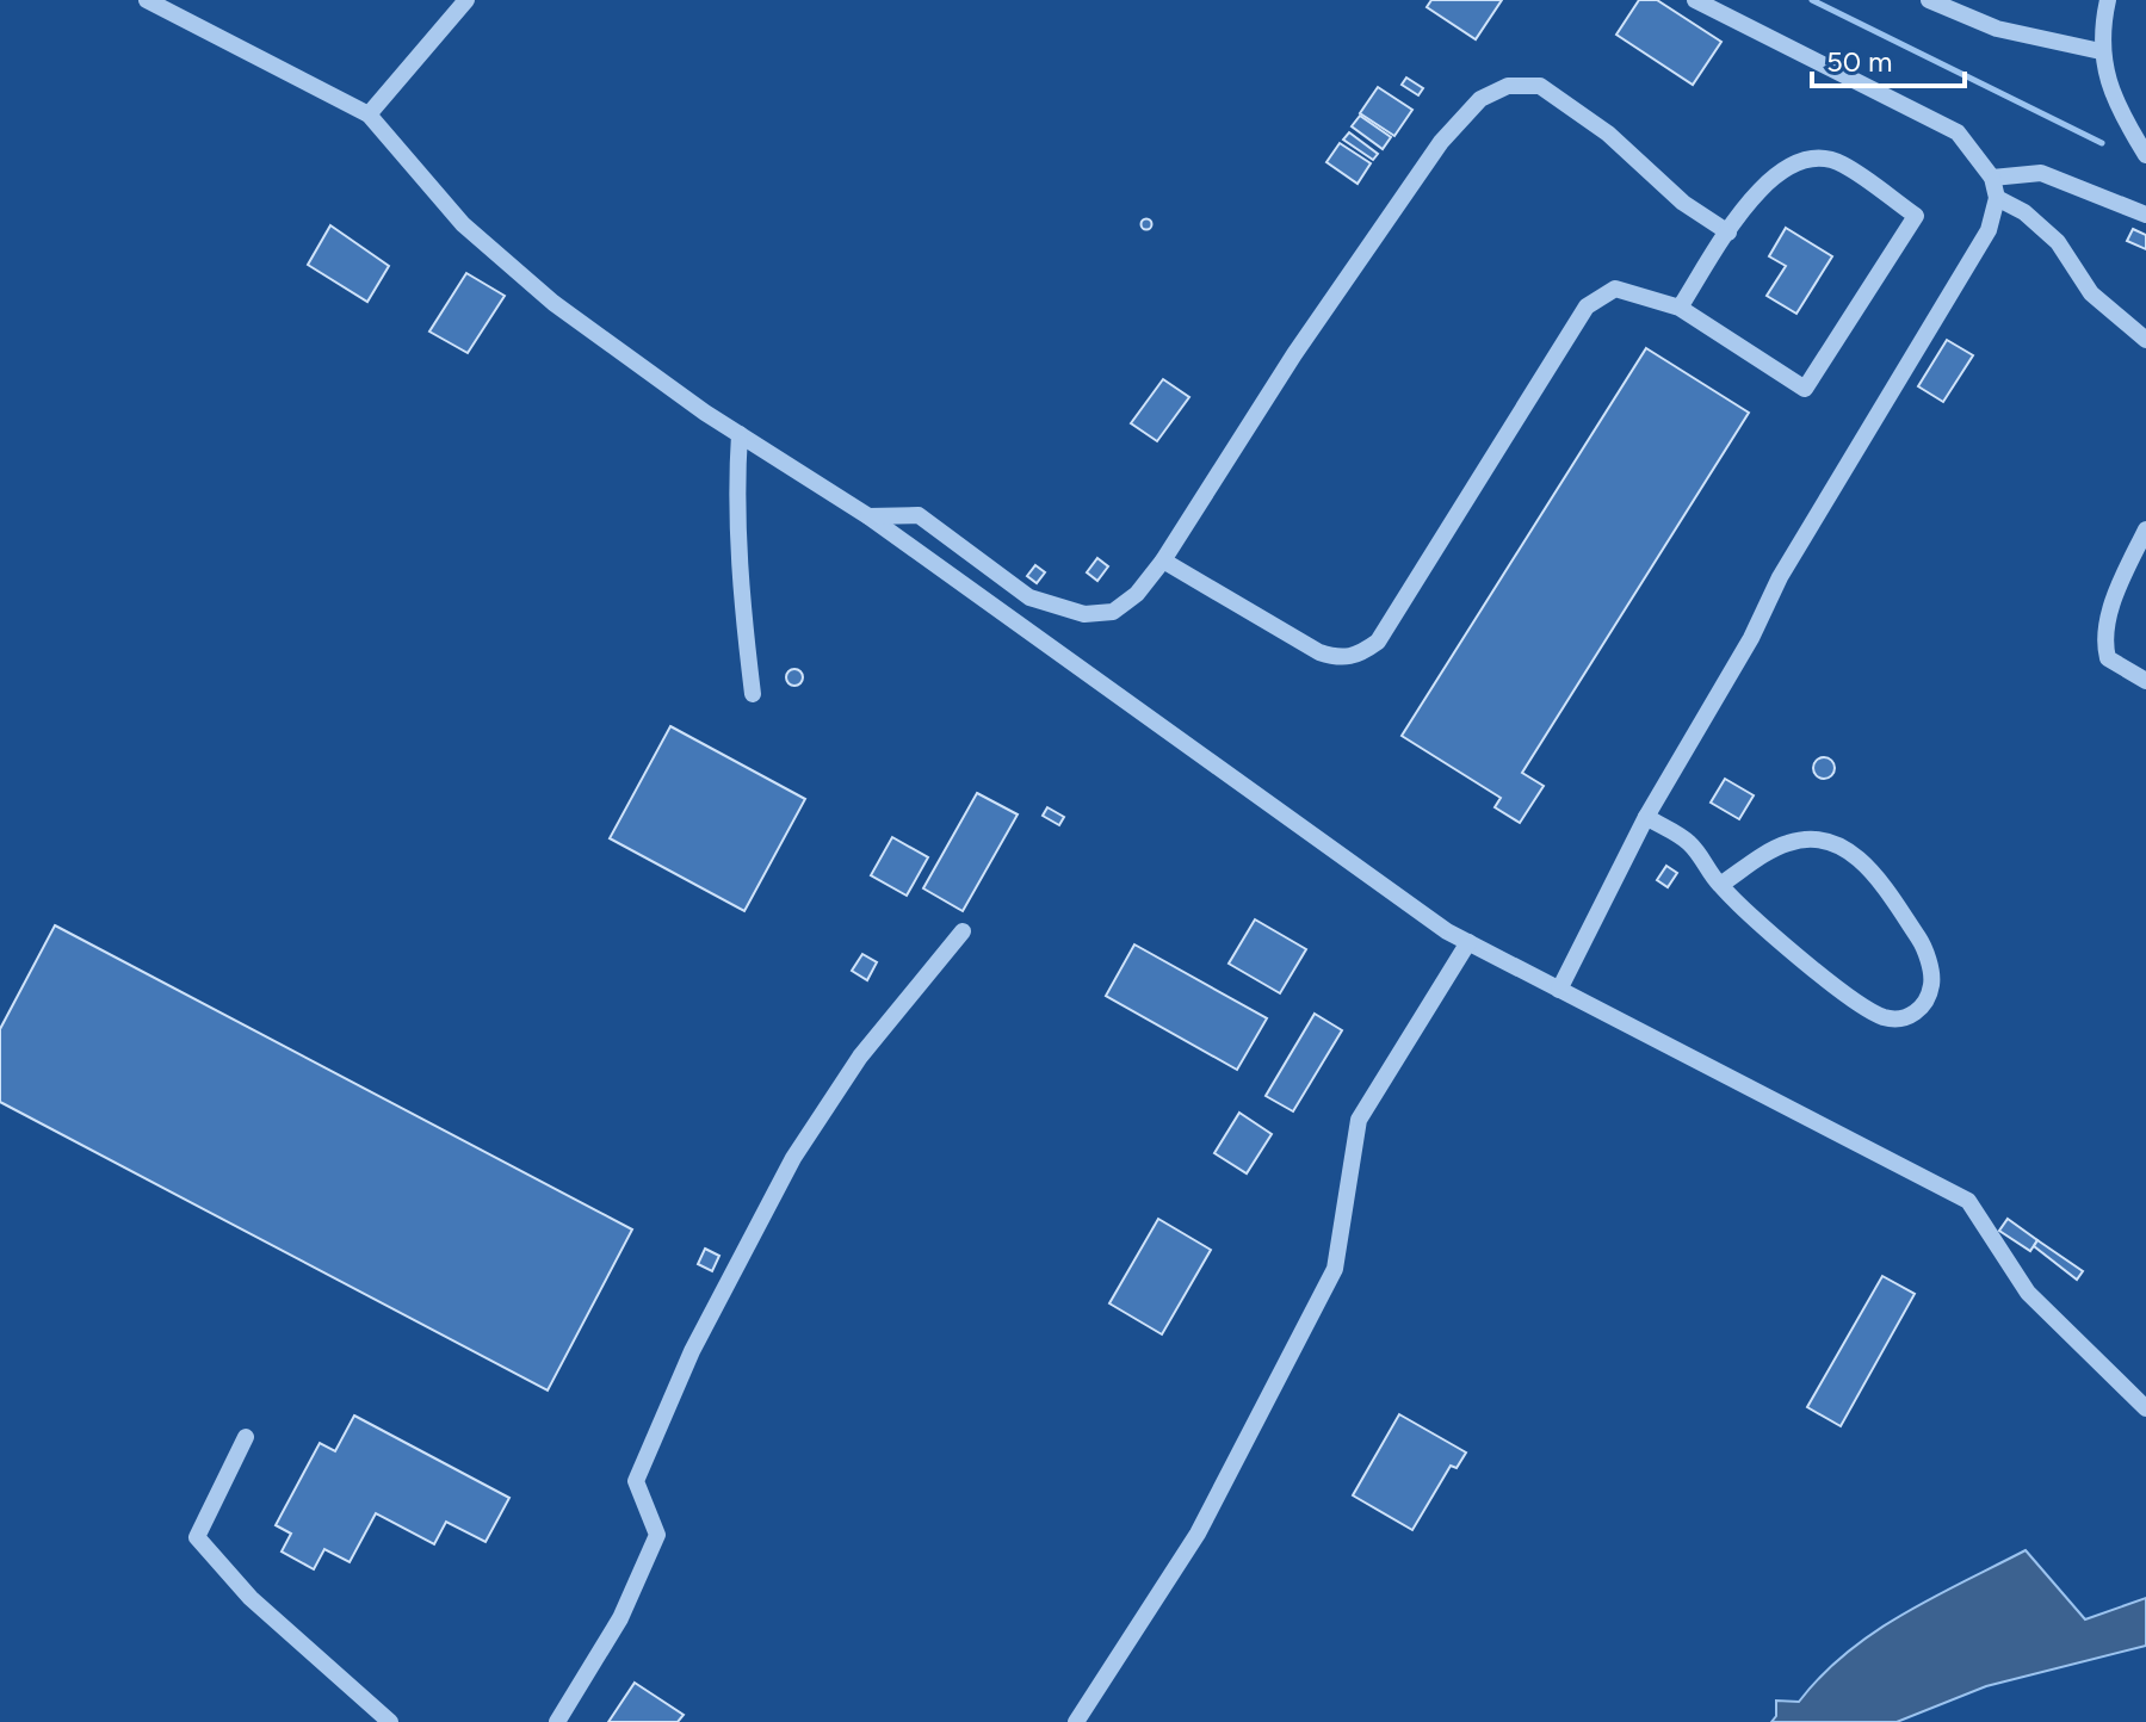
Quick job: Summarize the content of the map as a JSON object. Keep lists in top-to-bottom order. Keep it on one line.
{"scale_bar":"50 m"}
